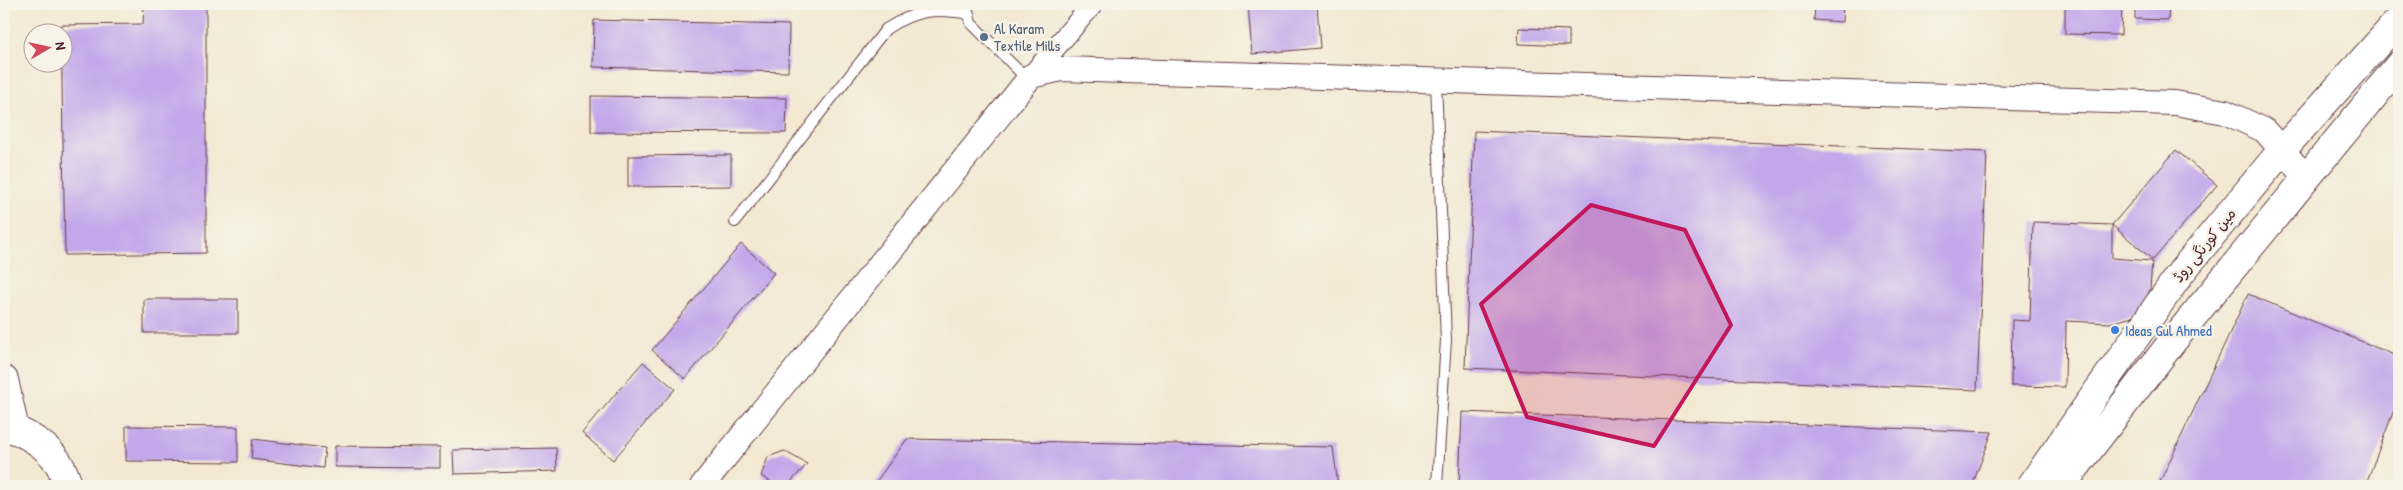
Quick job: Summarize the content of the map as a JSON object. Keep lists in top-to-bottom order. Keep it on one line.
{"streets":{"main road":["مین کورنگی روڈ"]},"places":["Al Karam Textile Mills","Ideas Gul Ahmed"],"north":"right"}
